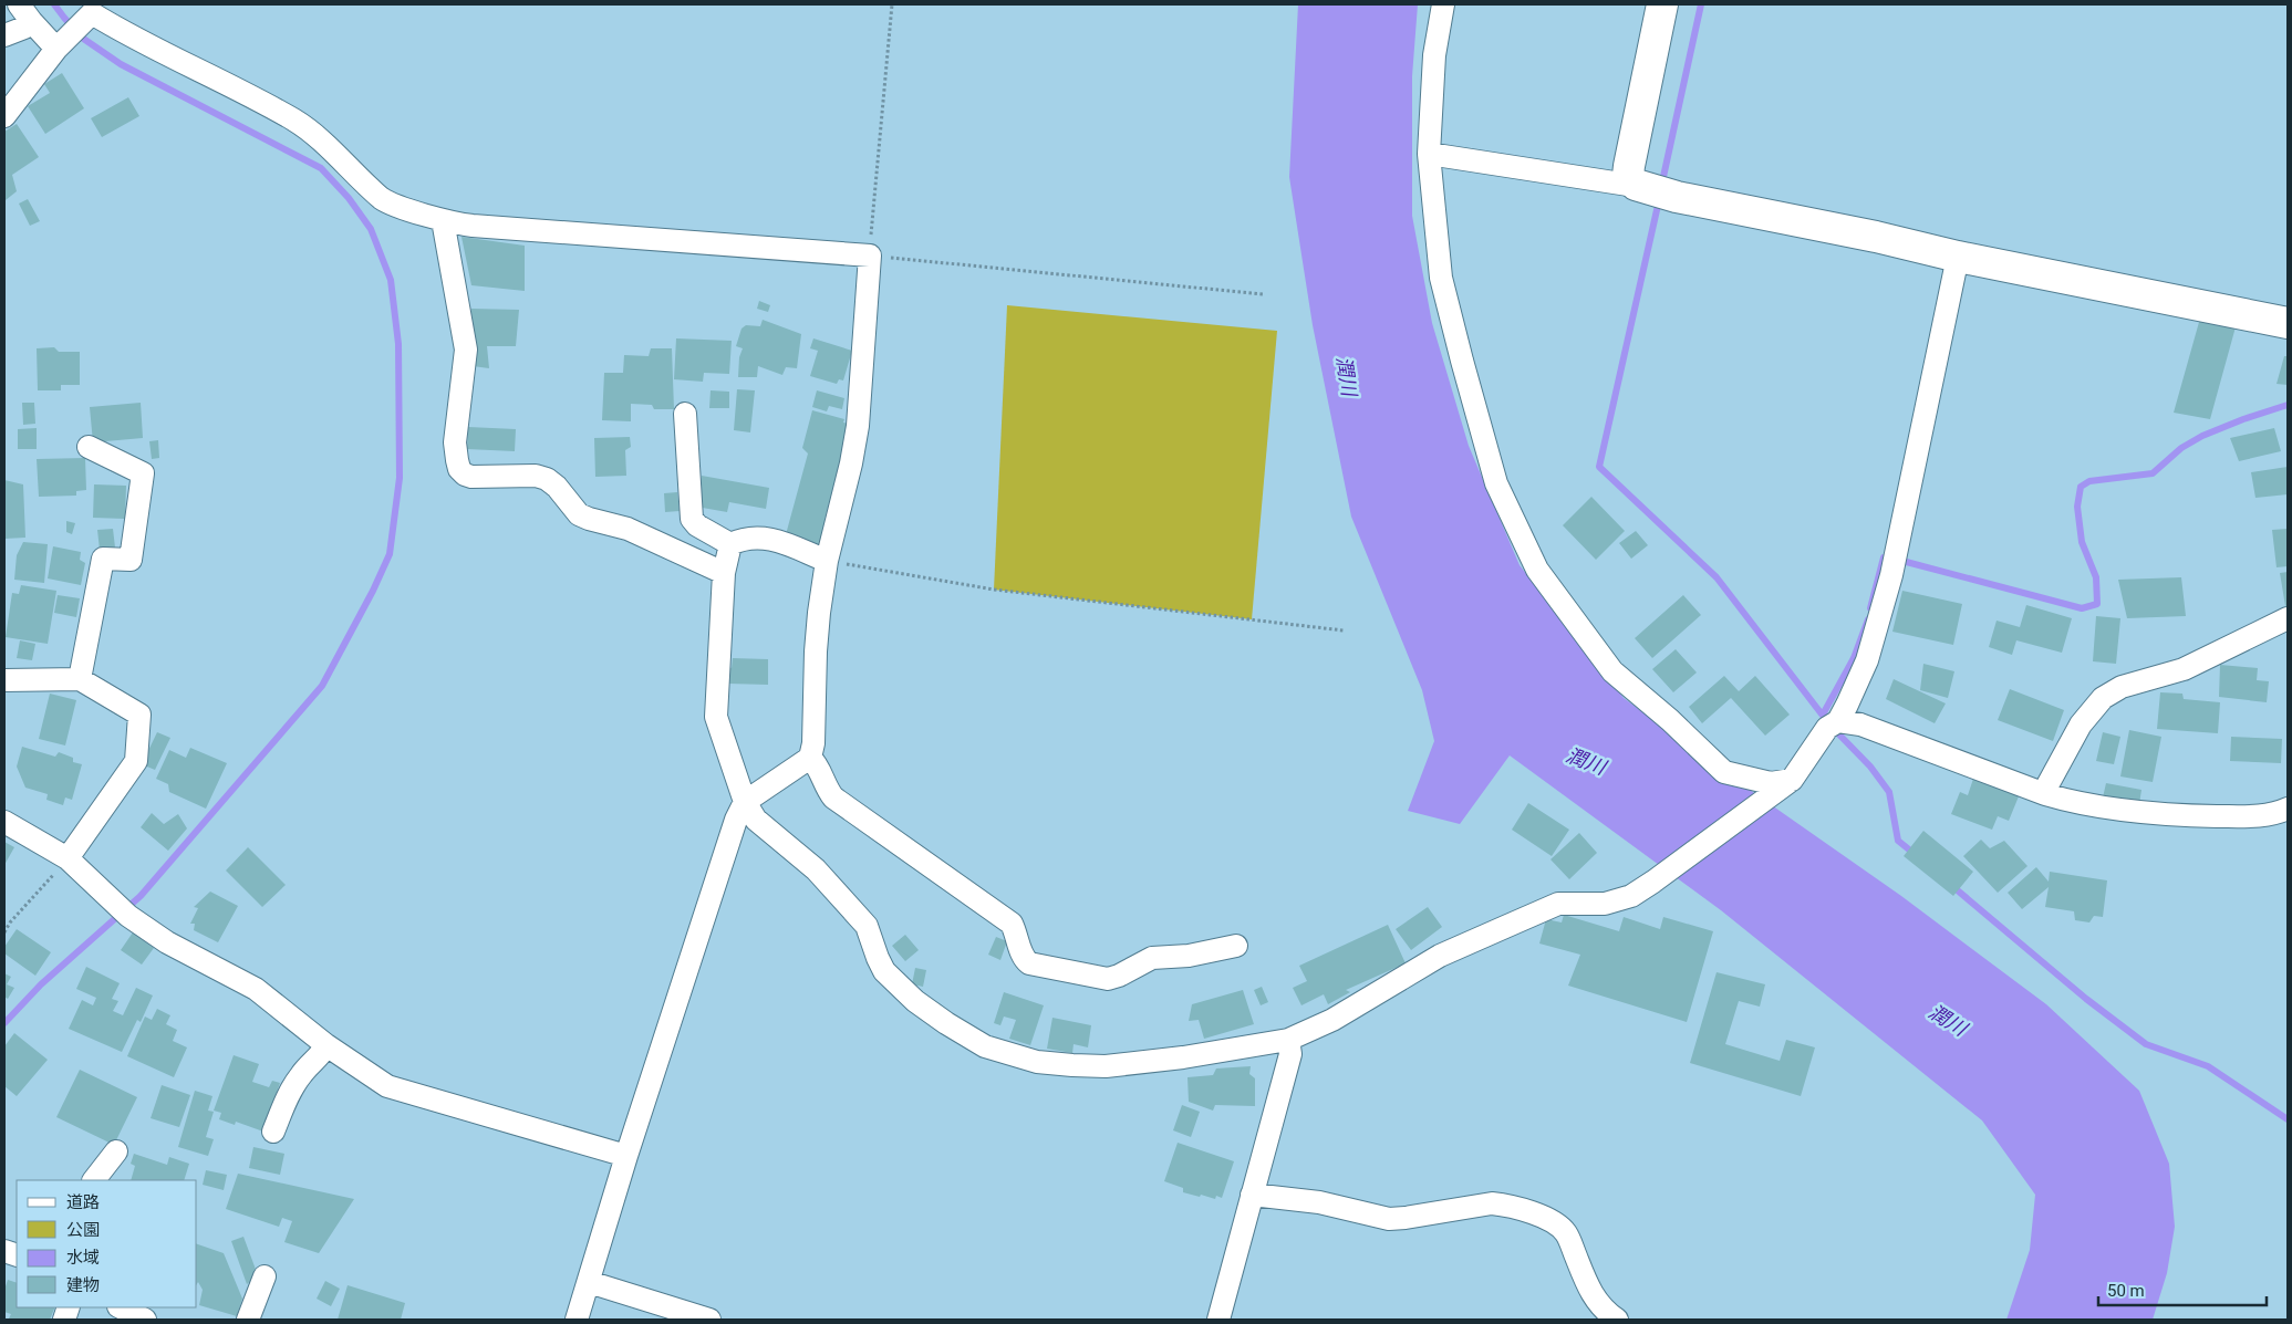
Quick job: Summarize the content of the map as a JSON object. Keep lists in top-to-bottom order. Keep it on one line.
{"water":["潤川"],"legend":["道路","公園","水域","建物"],"scale_bar":"50 m"}
